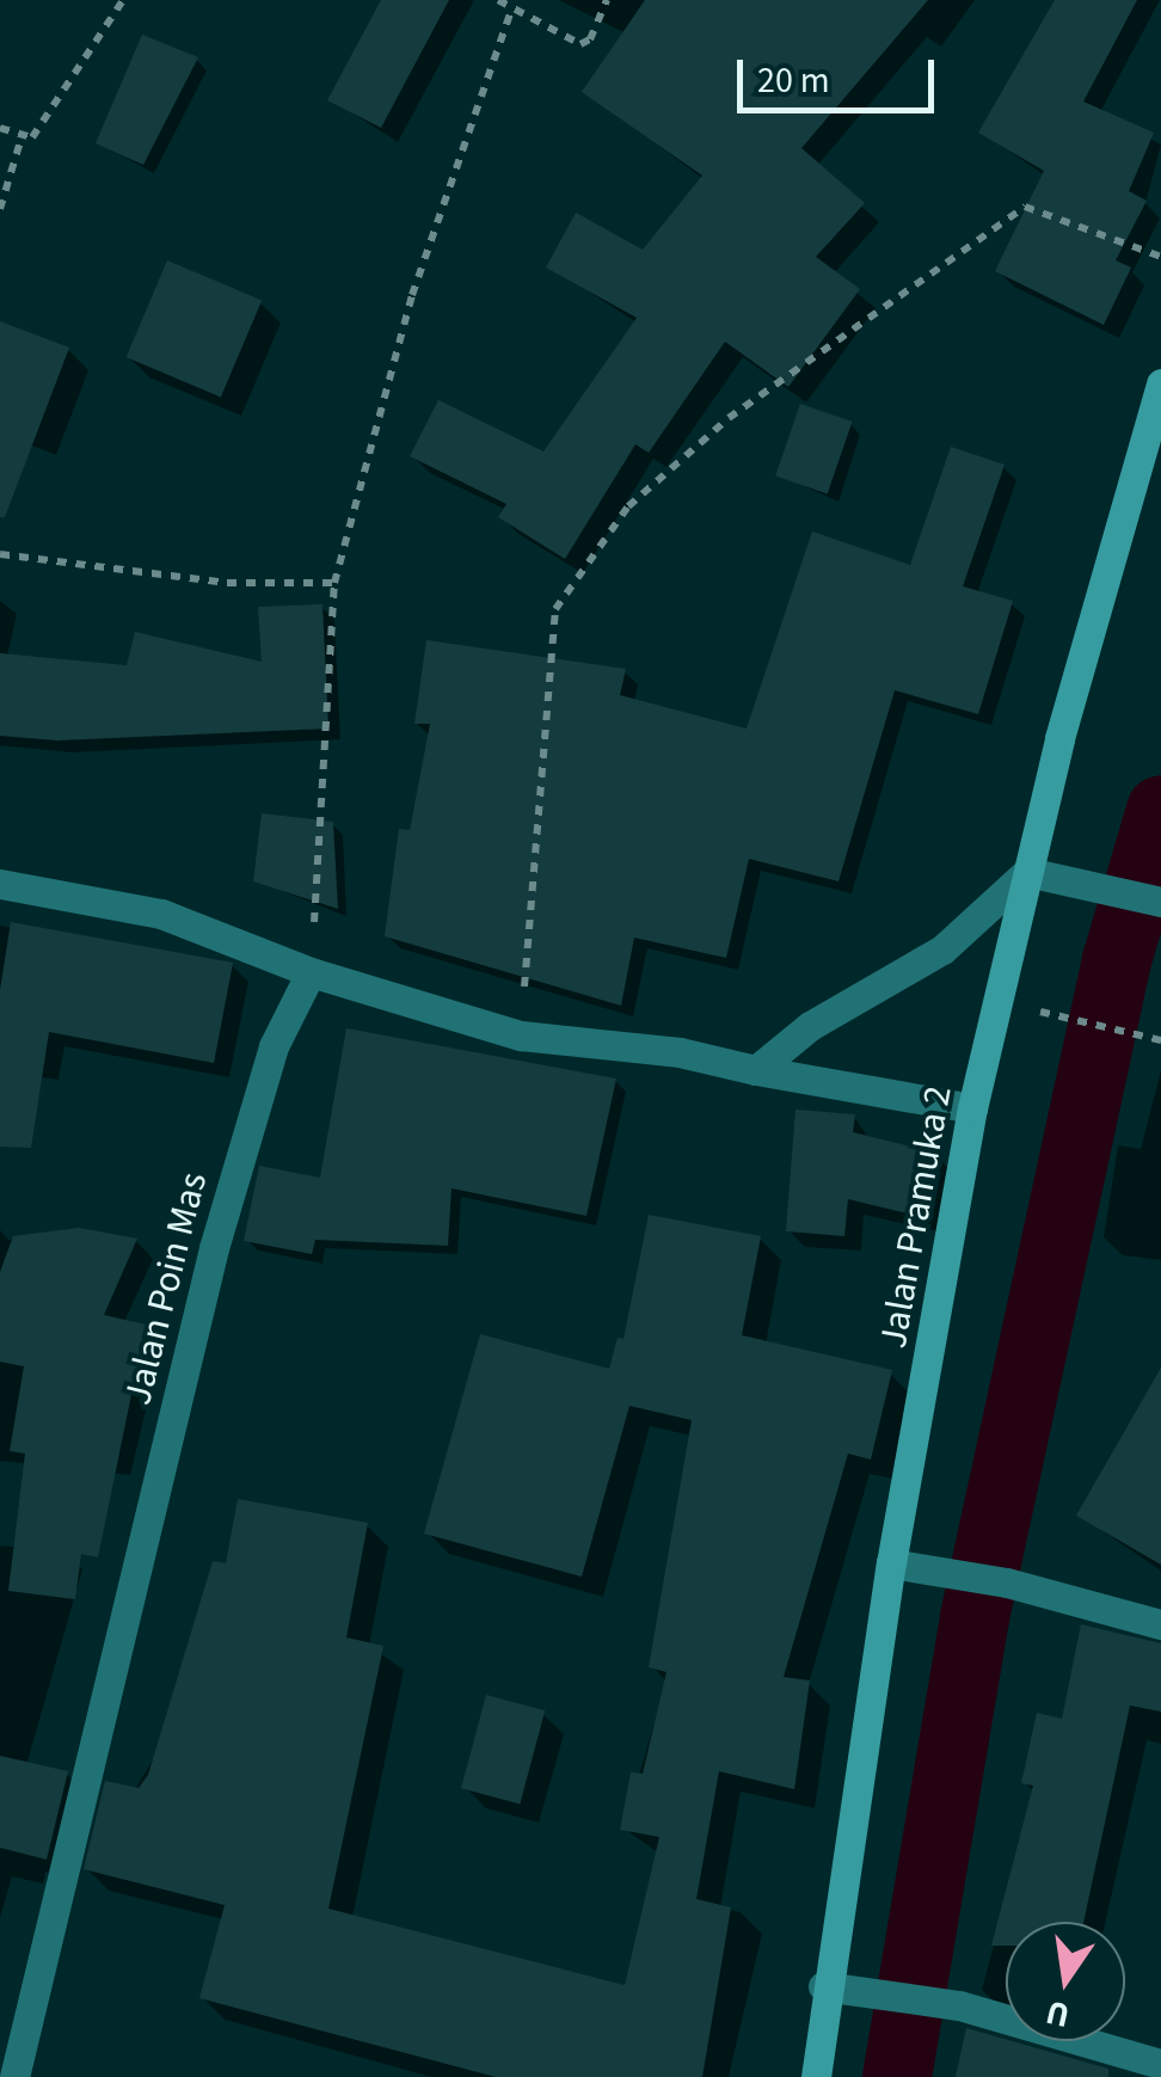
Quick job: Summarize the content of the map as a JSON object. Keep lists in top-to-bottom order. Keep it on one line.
{"streets":{"main road":["Jalan Pramuka 2"],"street":["Jalan Poin Mas"]},"scale_bar":"20 m","north":"bottom"}
